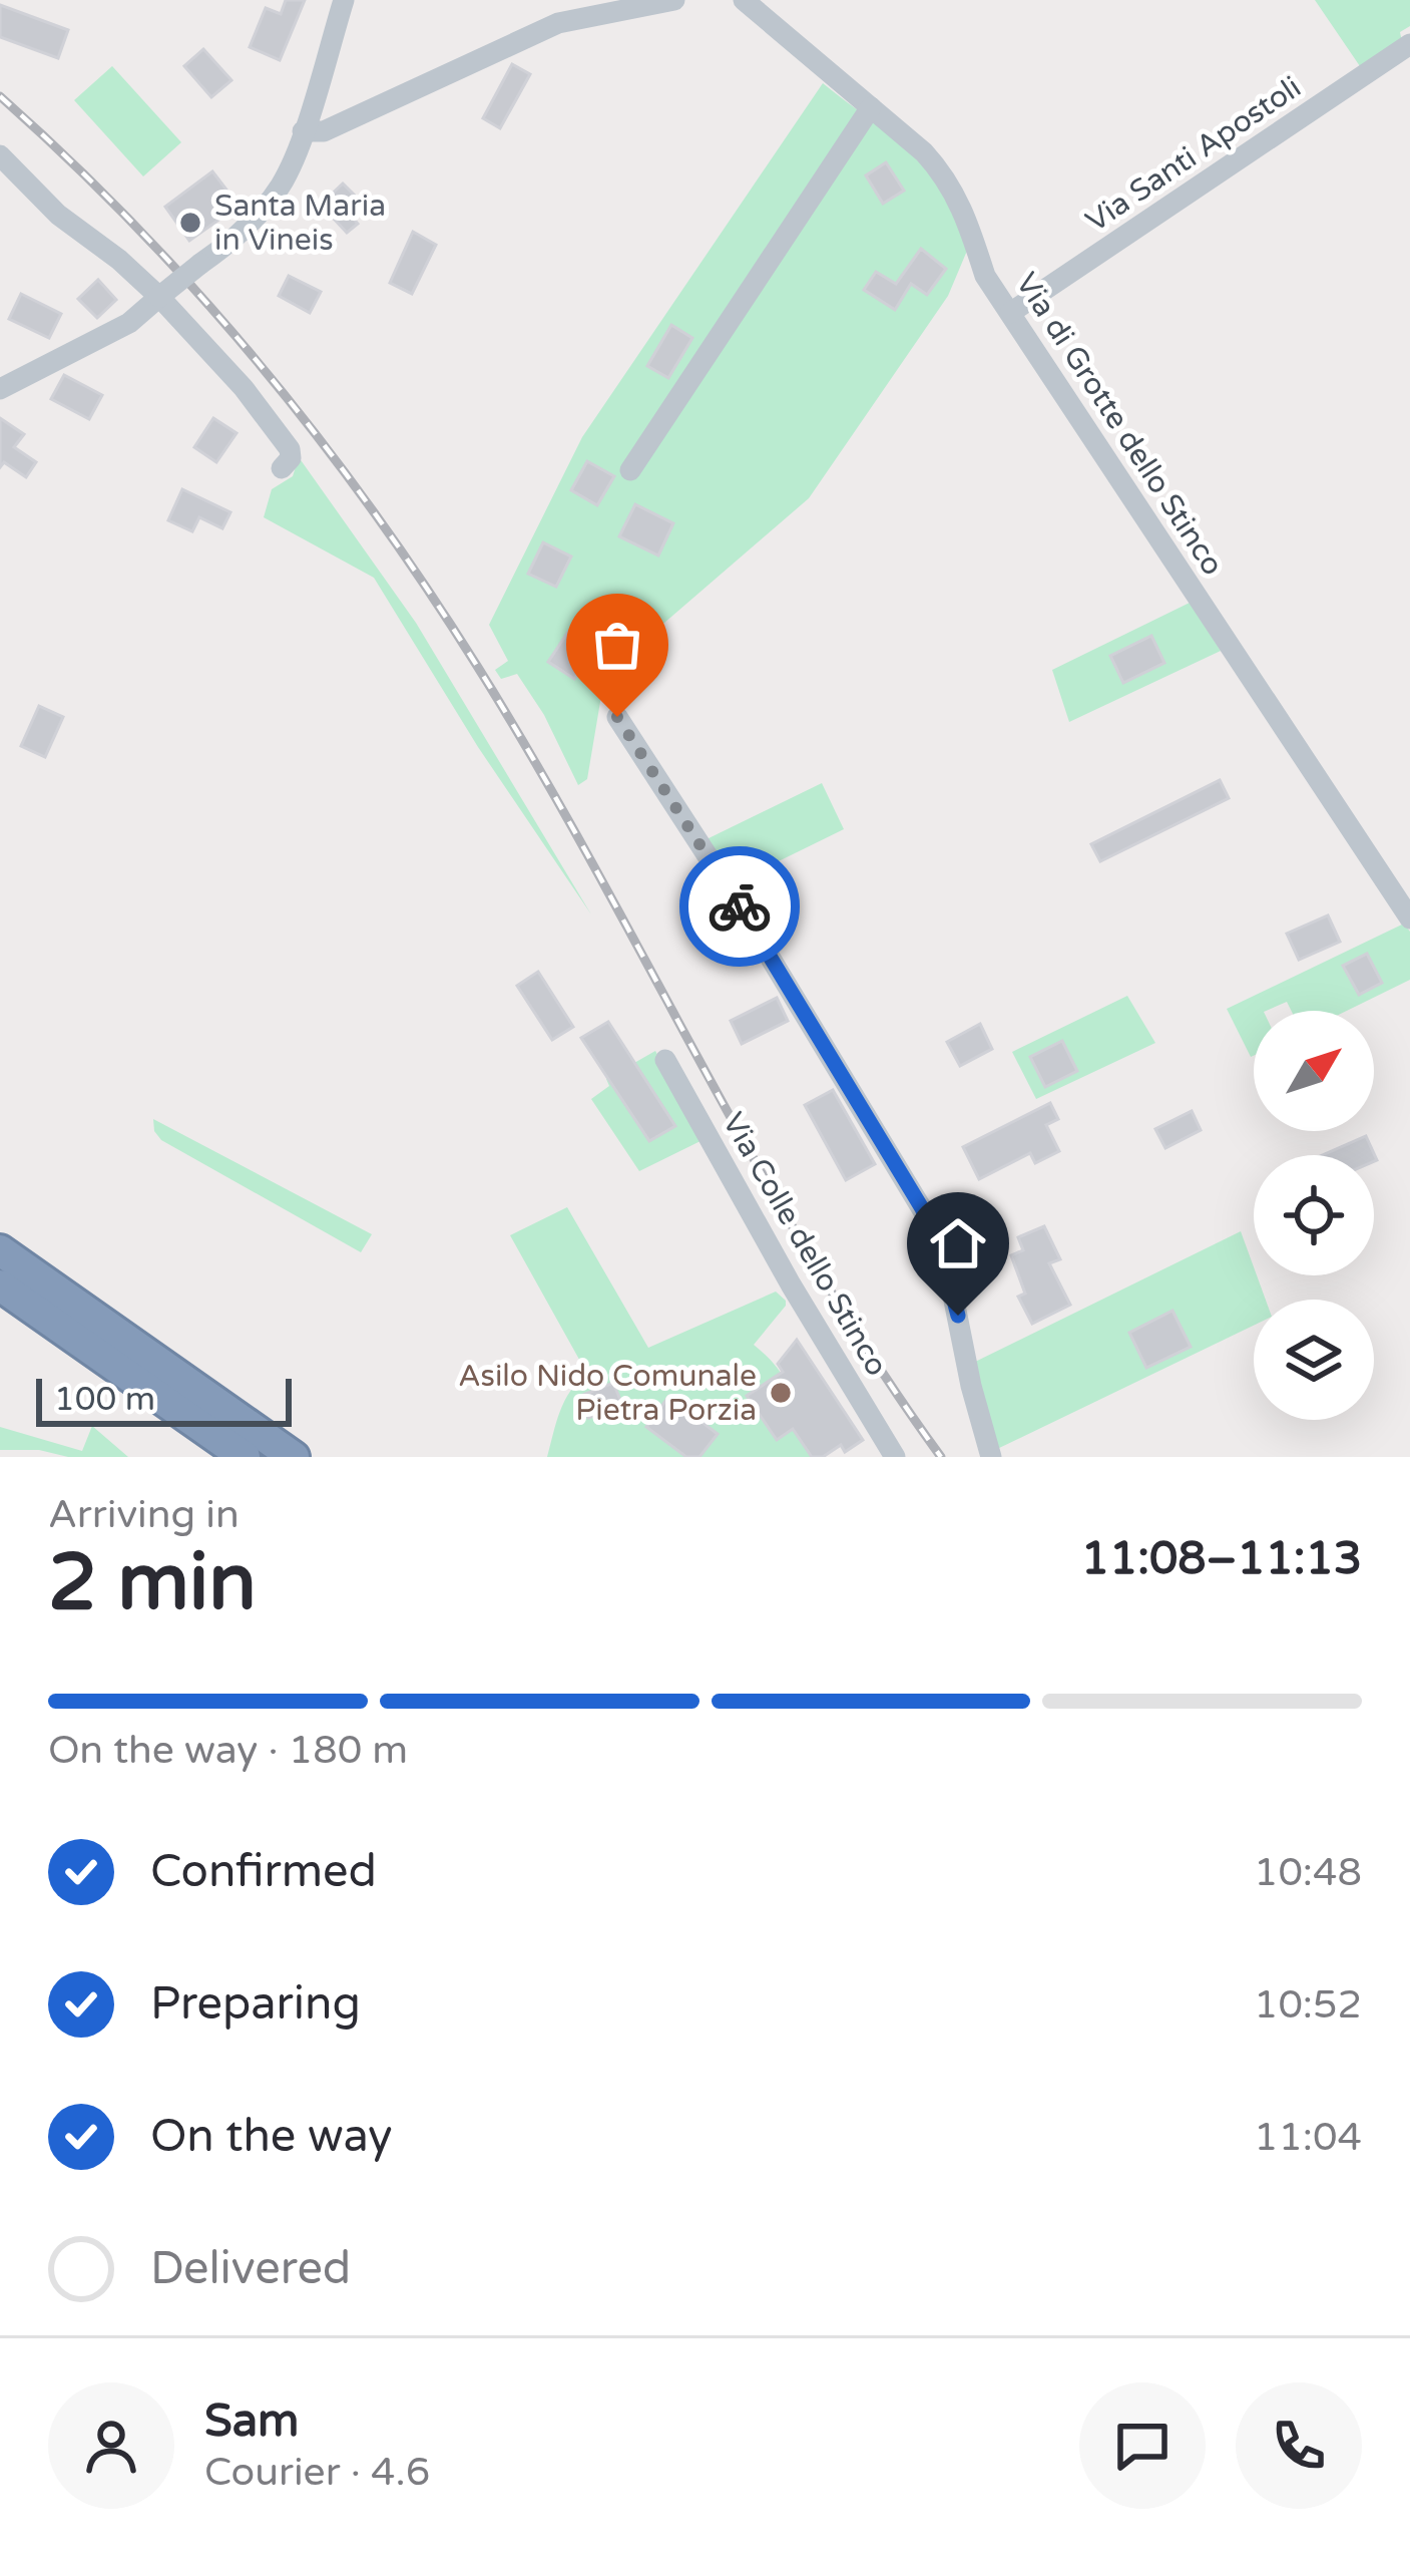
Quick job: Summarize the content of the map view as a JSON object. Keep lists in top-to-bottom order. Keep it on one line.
{"streets":{"street":["Via Santi Apostoli","Via di Grotte dello Stinco","Via Colle dello Stinco"]},"crossings":[["Via Santi Apostoli","Via di Grotte dello Stinco"]],"places":["Santa Maria in Vineis","Asilo Nido Comunale Pietra Porzia"],"scale_bar":"100 m","north":"top right","page":{"scale":"100 m","heading":["2 min","Arriving in","11:08–11:13"],"panel":["Sam","Courier · 4.6"],"bar":"On the way · 180 m","list":[["Confirmed","10:48"],["Preparing","10:52"],["On the way","11:04"],"Delivered"]}}
